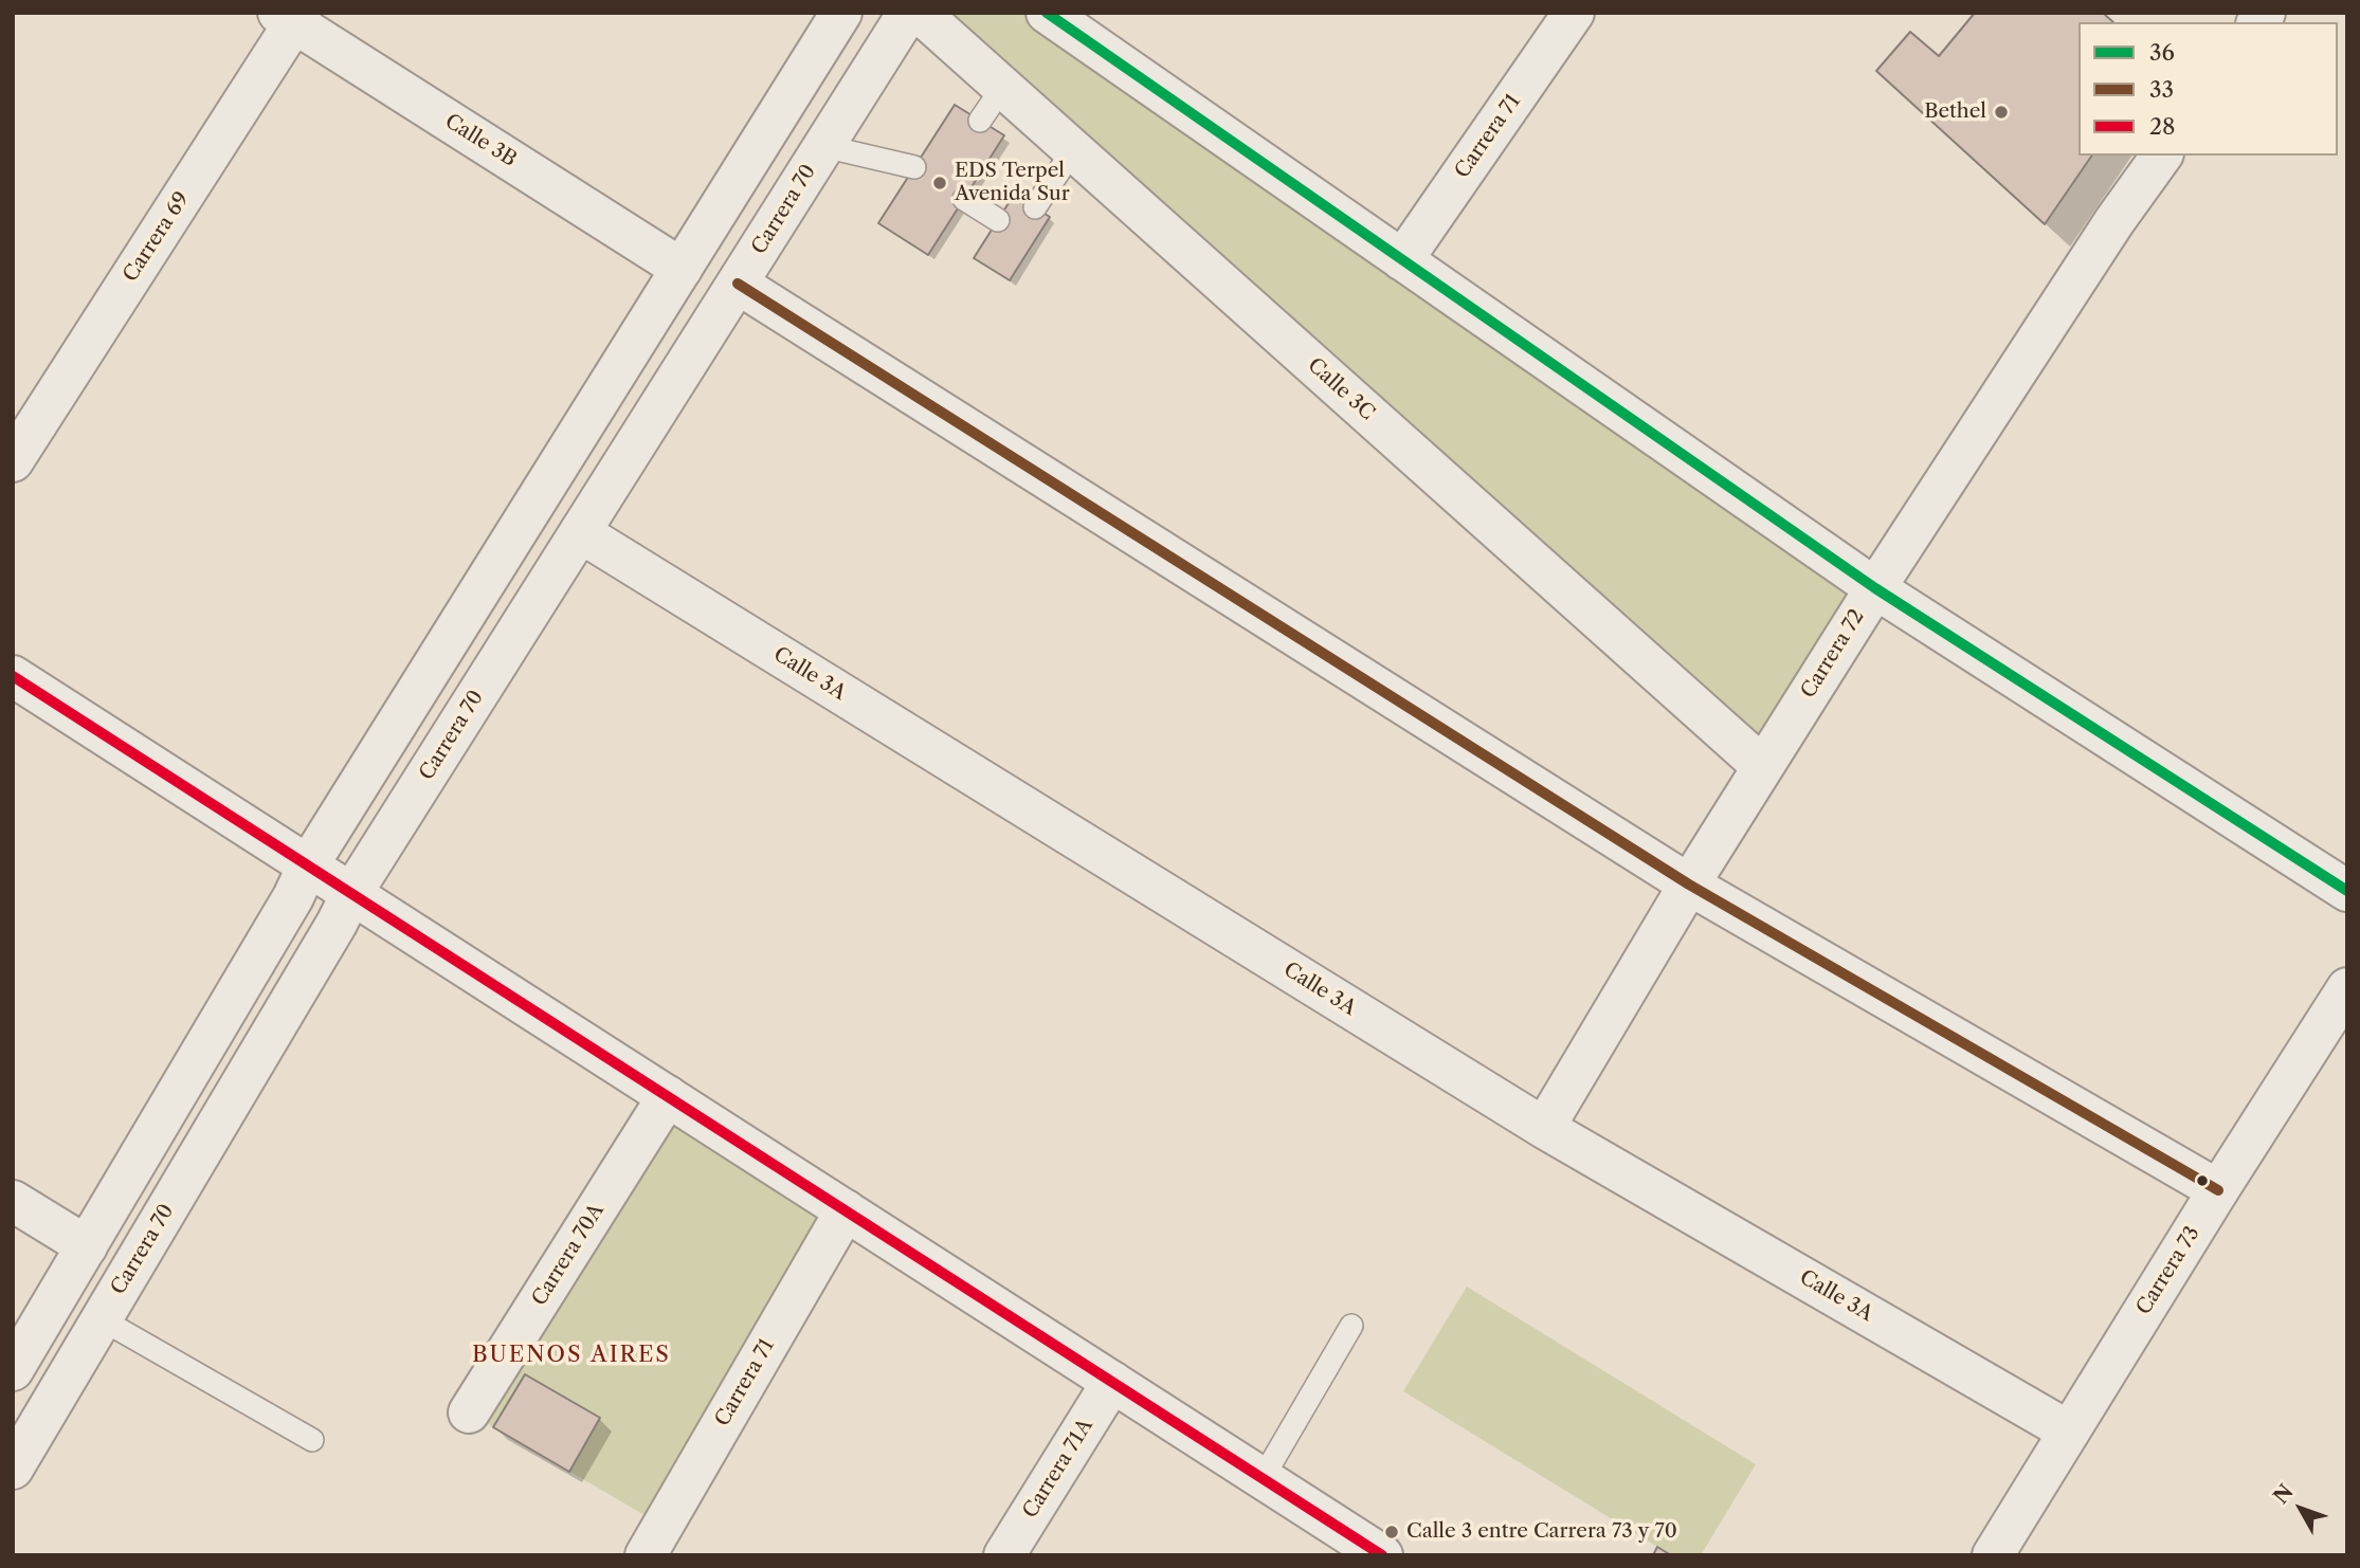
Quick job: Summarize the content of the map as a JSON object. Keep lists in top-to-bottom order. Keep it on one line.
{"streets":{"street":["Carrera 71","Calle 3B","Carrera 70","Carrera 69","Calle 3C","Carrera 72","Calle 3A","Carrera 70A","Carrera 73","Carrera 71A"]},"crossings":[["Calle 3B","Carrera 69"],["Carrera 70","Calle 3A"],["Calle 3C","Carrera 72"],["Carrera 72","Calle 3A"],["Calle 3A","Carrera 73"]],"districts":["BUENOS AIRES"],"places":["Bethel","EDS Terpel Avenida Sur","Calle 3 entre Carrera 73 y 70"],"lines":["transit line 36","transit line 33","transit line 28"],"legend":["36","33","28"],"north":"top left"}
